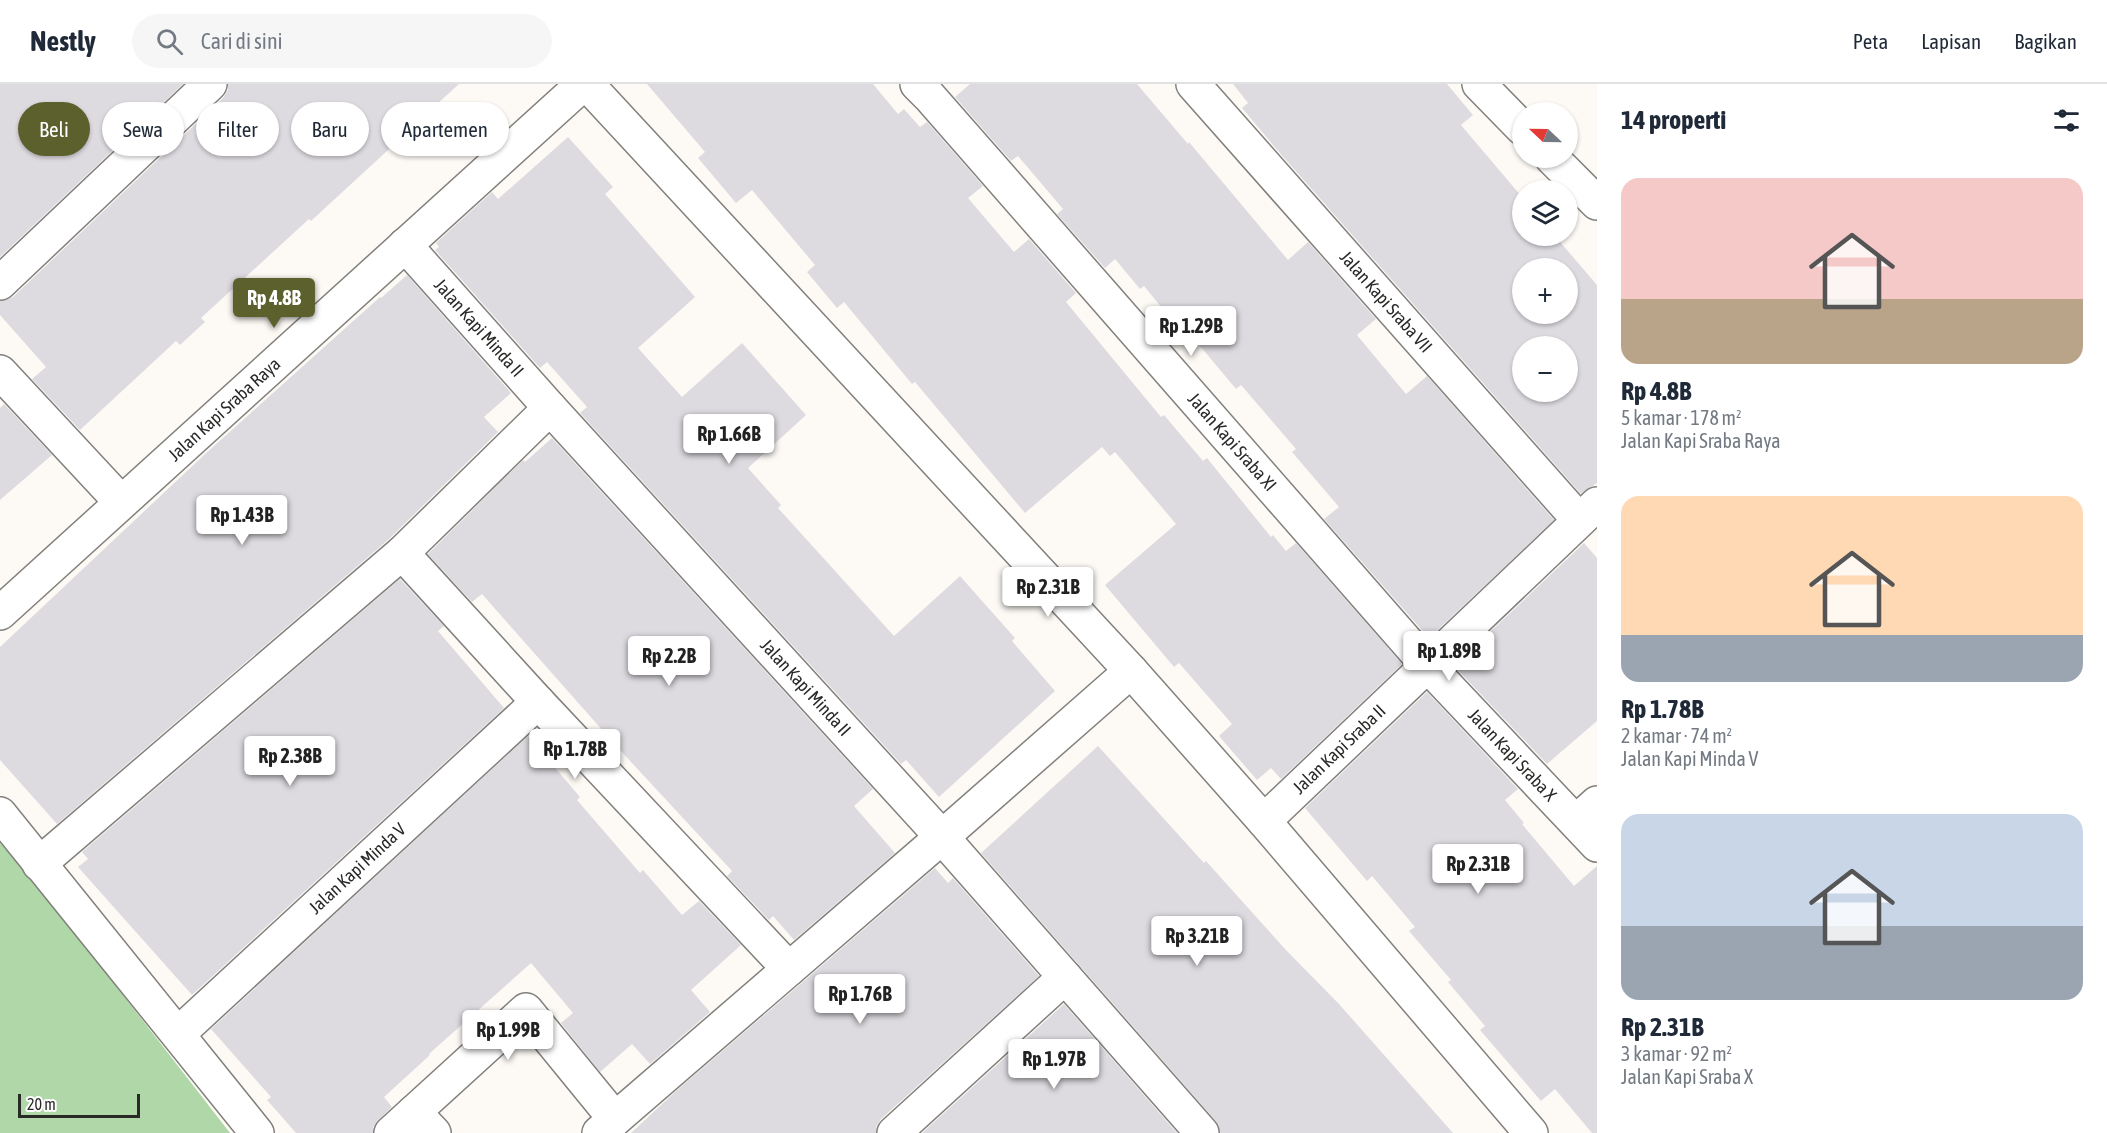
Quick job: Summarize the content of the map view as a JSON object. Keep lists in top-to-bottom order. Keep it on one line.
{"streets":{"street":["Jalan Kapi Sraba VII","Jalan Kapi Minda II","Jalan Kapi Sraba Raya","Jalan Kapi Sraba XI","Jalan Kapi Sraba II","Jalan Kapi Sraba X","Jalan Kapi Minda V"]},"crossings":[["Jalan Kapi Sraba VII","Jalan Kapi Sraba II"],["Jalan Kapi Minda II","Jalan Kapi Sraba Raya"],["Jalan Kapi Sraba XI","Jalan Kapi Sraba II"],["Jalan Kapi Sraba XI","Jalan Kapi Sraba X"],["Jalan Kapi Sraba II","Jalan Kapi Sraba X"]],"scale_bar":"20 m","north":"left","page":{"header":"Nestly","search":"Cari di sini","nav":["Peta","Lapisan","Bagikan"],"heading":"14 properti","map_buttons":["+","−"],"chip":["Beli","Sewa","Filter","Baru","Apartemen"],"list":[{"name":"Rp 4.8B","note":"5 kamar · 178 m² · Jalan Kapi Sraba Raya"},{"name":"Rp 1.78B","note":"2 kamar · 74 m² · Jalan Kapi Minda V"},{"name":"Rp 2.31B","note":"3 kamar · 92 m² · Jalan Kapi Sraba X"}],"price":["Rp 4.8B","Rp 1.29B","Rp 1.66B","Rp 1.43B","Rp 2.31B","Rp 1.89B","Rp 2.2B","Rp 1.78B","Rp 2.38B","Rp 2.31B","Rp 3.21B","Rp 1.76B","Rp 1.99B","Rp 1.97B"],"scale":"20 m"}}
